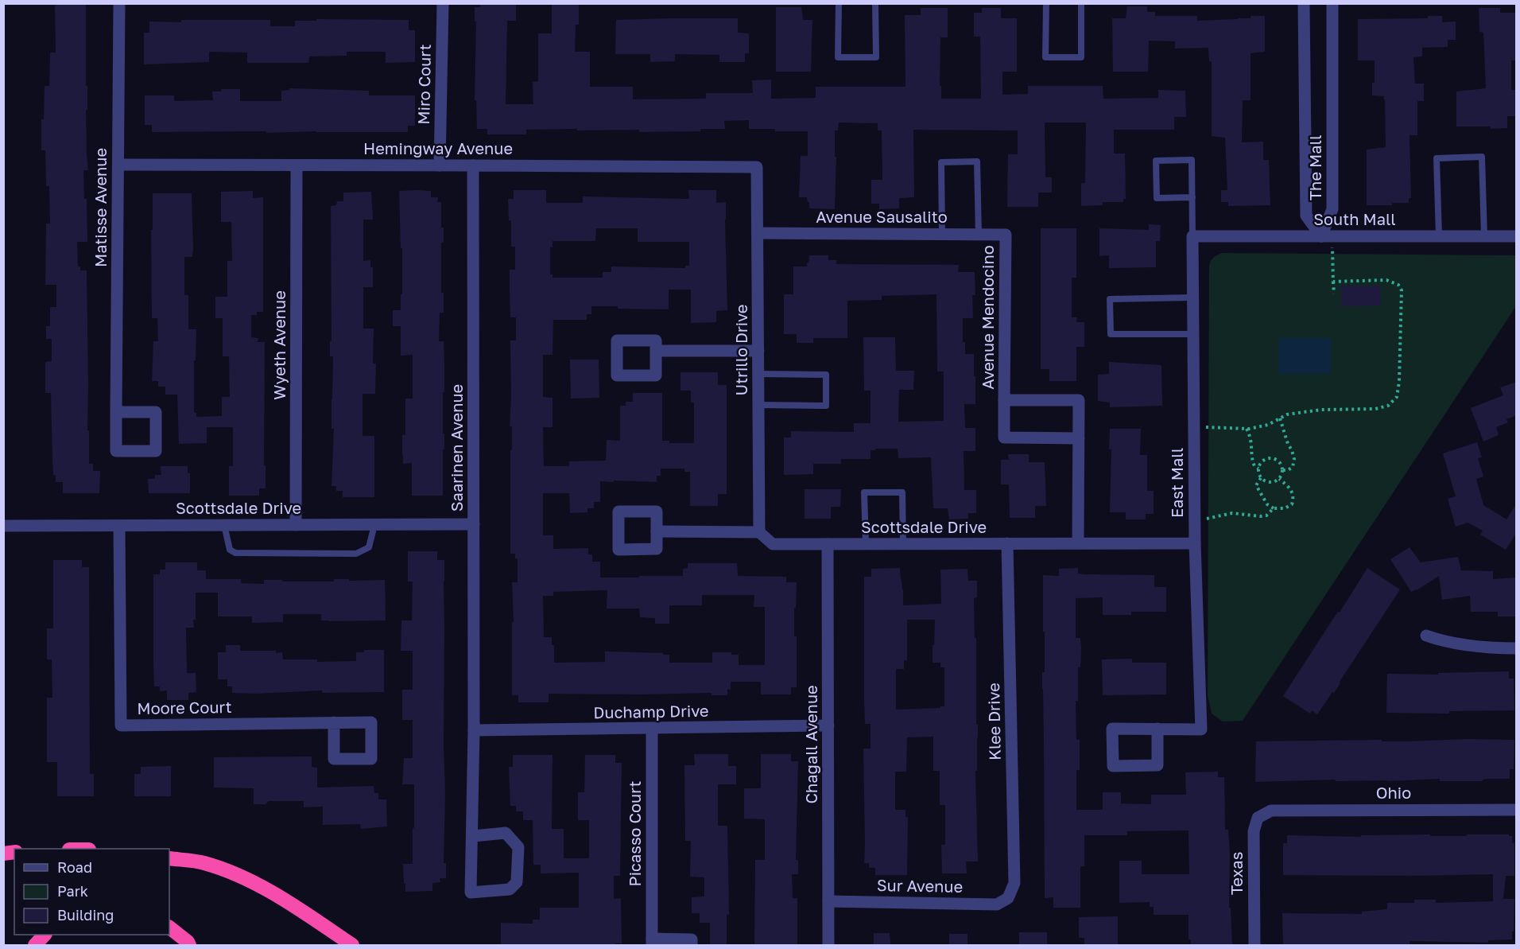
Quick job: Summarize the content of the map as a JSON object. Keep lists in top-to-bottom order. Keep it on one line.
{"streets":{"street":["Miro Court","Hemingway Avenue","The Mall","Matisse Avenue","Avenue Sausalito","South Mall","Avenue Mendocino","Wyeth Avenue","Utrillo Drive","Saarinen Avenue","East Mall","Scottsdale Drive","Moore Court","Duchamp Drive","Klee Drive","Chagall Avenue","Ohio","Picasso Court","Texas","Sur Avenue"]},"crossings":[["Miro Court","Hemingway Avenue"],["Hemingway Avenue","Matisse Avenue"],["Hemingway Avenue","Wyeth Avenue"],["Hemingway Avenue","Utrillo Drive"],["Hemingway Avenue","Saarinen Avenue"],["The Mall","South Mall"],["Avenue Sausalito","Avenue Mendocino"],["Avenue Sausalito","Utrillo Drive"],["South Mall","East Mall"],["Avenue Mendocino","Scottsdale Drive"],["Wyeth Avenue","Scottsdale Drive"],["Utrillo Drive","Scottsdale Drive"],["Saarinen Avenue","Scottsdale Drive"],["Saarinen Avenue","Duchamp Drive"],["East Mall","Scottsdale Drive"],["Scottsdale Drive","Moore Court"],["Scottsdale Drive","Klee Drive"],["Scottsdale Drive","Chagall Avenue"],["Duchamp Drive","Chagall Avenue"],["Duchamp Drive","Picasso Court"],["Klee Drive","Sur Avenue"],["Chagall Avenue","Sur Avenue"],["Ohio","Texas"]],"legend":["Road","Park","Building"]}
